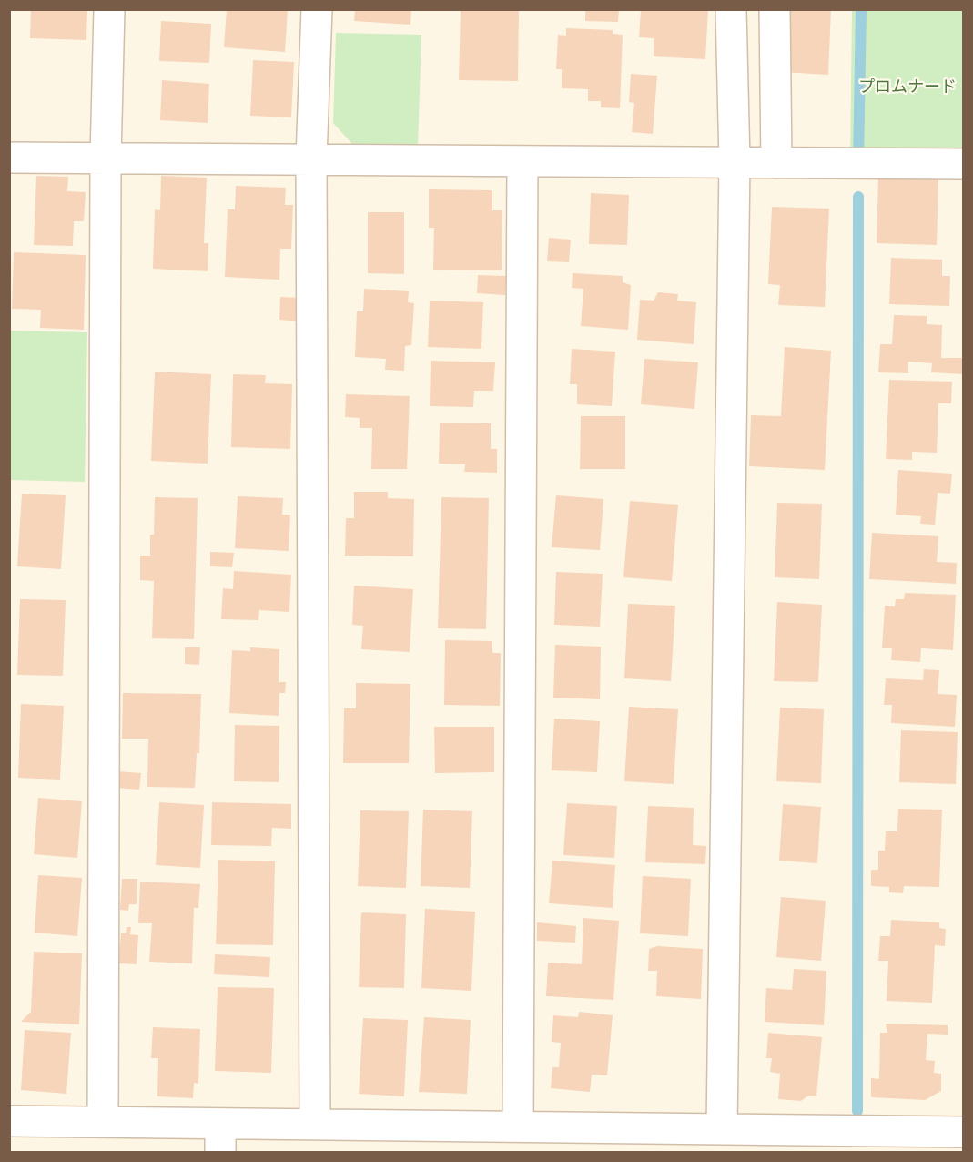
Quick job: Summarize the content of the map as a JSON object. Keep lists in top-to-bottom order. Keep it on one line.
{"parks":["プロムナード"]}
